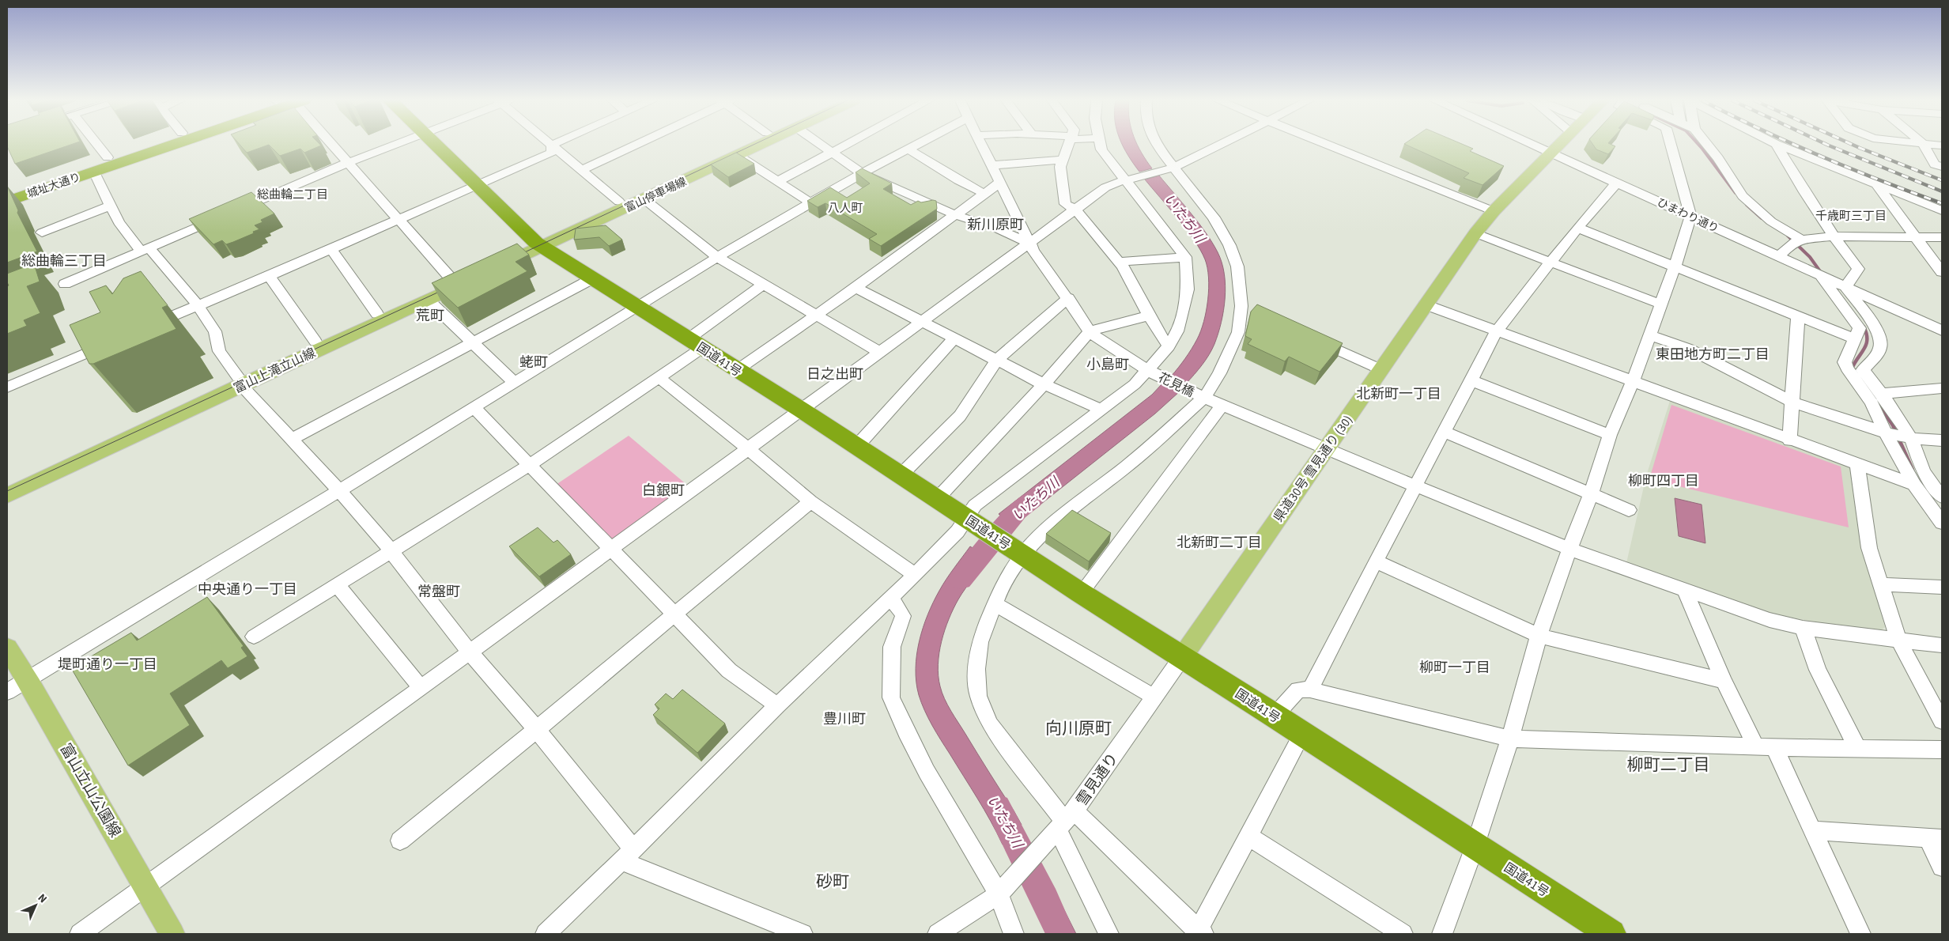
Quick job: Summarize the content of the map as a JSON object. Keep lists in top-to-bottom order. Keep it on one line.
{"streets":{"highway":["城址大通り","国道41号"],"main road":["富山停車場線","富山上滝立山線","県道30号 雪見通り (30)","富山立山公園線"],"street":["ひまわり通り","花見橋","雪見通り"]},"crossings":[["富山停車場線","国道41号"],["富山停車場線","富山上滝立山線"],["ひまわり通り","県道30号 雪見通り (30)"],["国道41号","富山上滝立山線"],["国道41号","県道30号 雪見通り (30)"],["国道41号","雪見通り"],["花見橋","県道30号 雪見通り (30)"],["県道30号 雪見通り (30)","雪見通り"]],"districts":["総曲輪二丁目","八人町","千歳町三丁目","新川原町","総曲輪三丁目","荒町","東田地方町二丁目","蛯町","小島町","日之出町","北新町一丁目","柳町四丁目","白銀町","北新町二丁目","中央通り一丁目","常盤町","堤町通り一丁目","柳町一丁目","豊川町","向川原町","柳町二丁目","砂町"],"water":["いたち川"],"north":"top right"}
